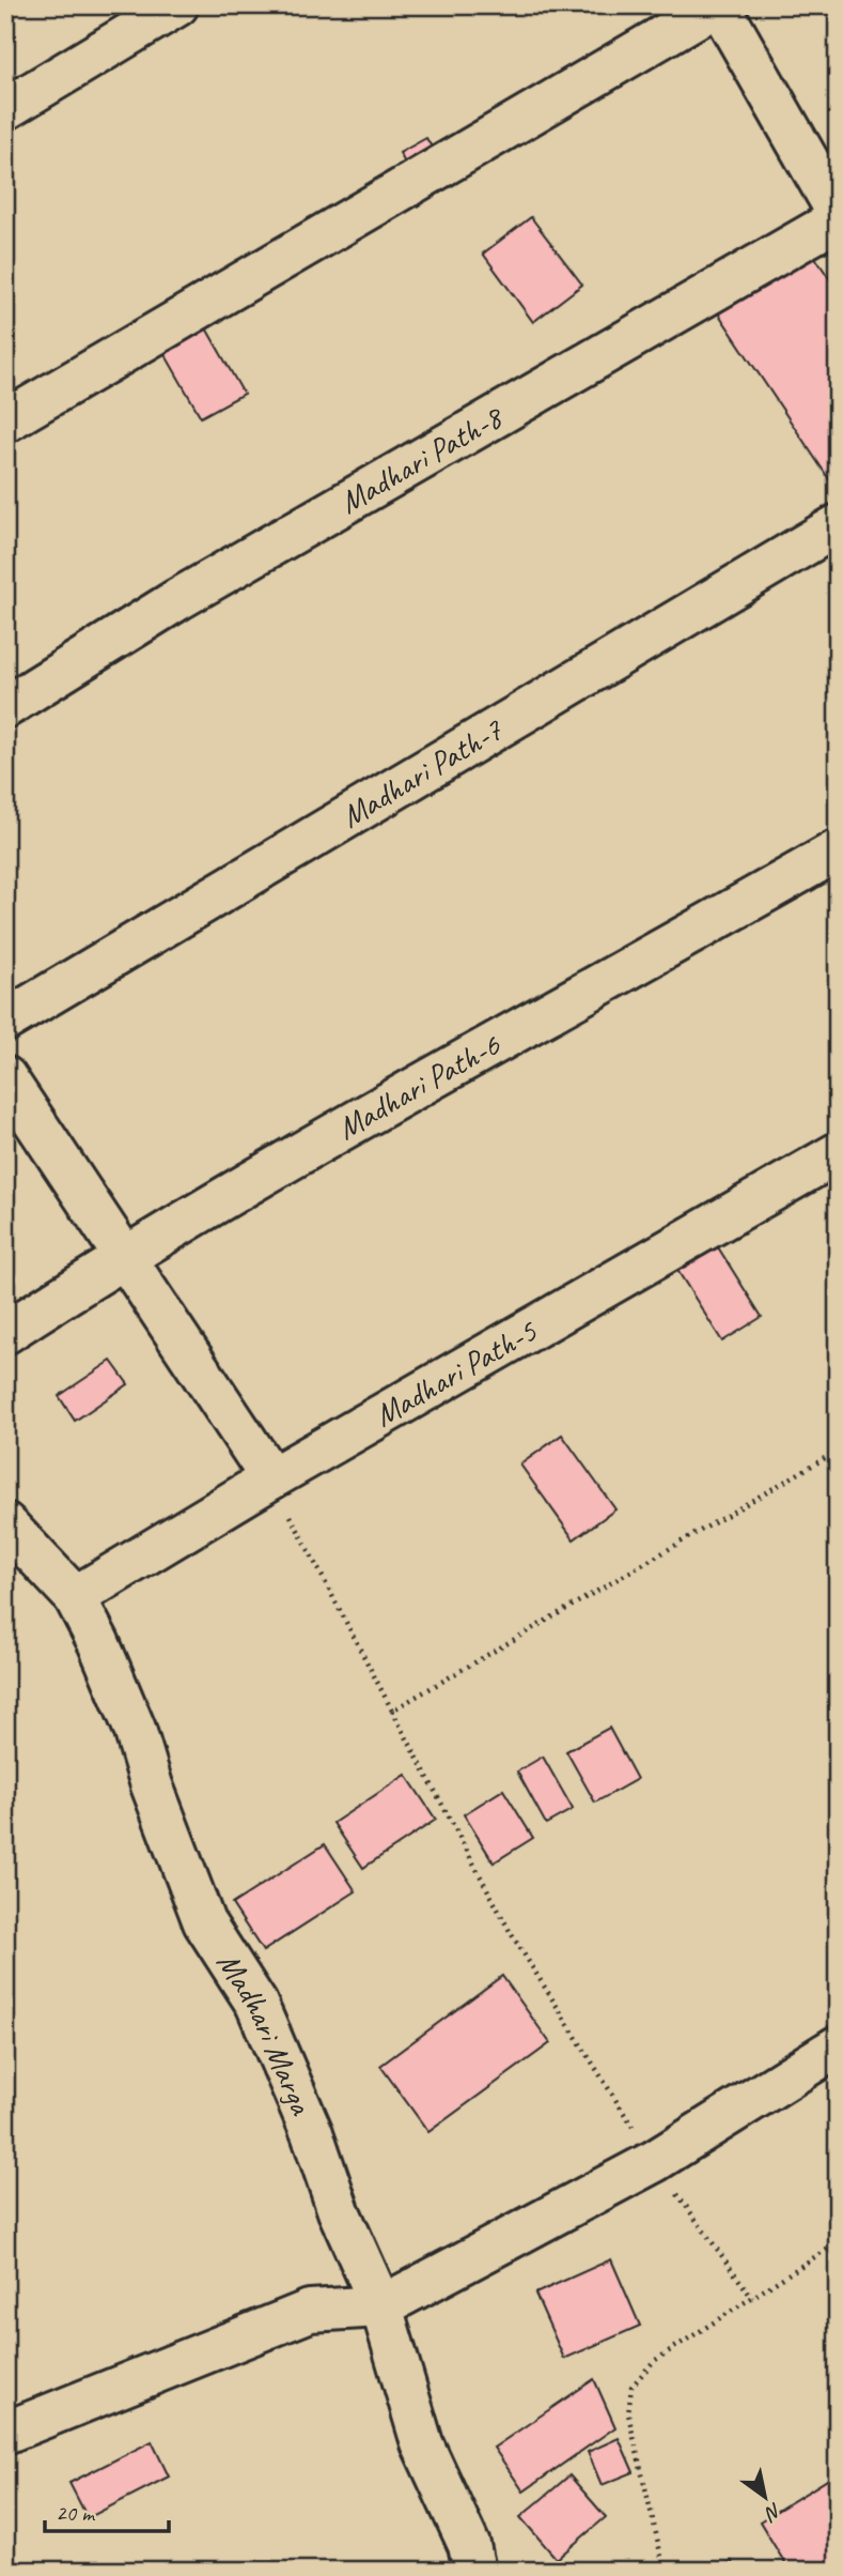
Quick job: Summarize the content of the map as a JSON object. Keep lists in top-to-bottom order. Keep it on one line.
{"streets":{"street":["Madhari Path-8","Madhari Path-7","Madhari Path-6","Madhari Path-5","Madhari Marga"]},"crossings":[["Madhari Path-5","Madhari Marga"]],"scale_bar":"20 m","north":"bottom right"}
